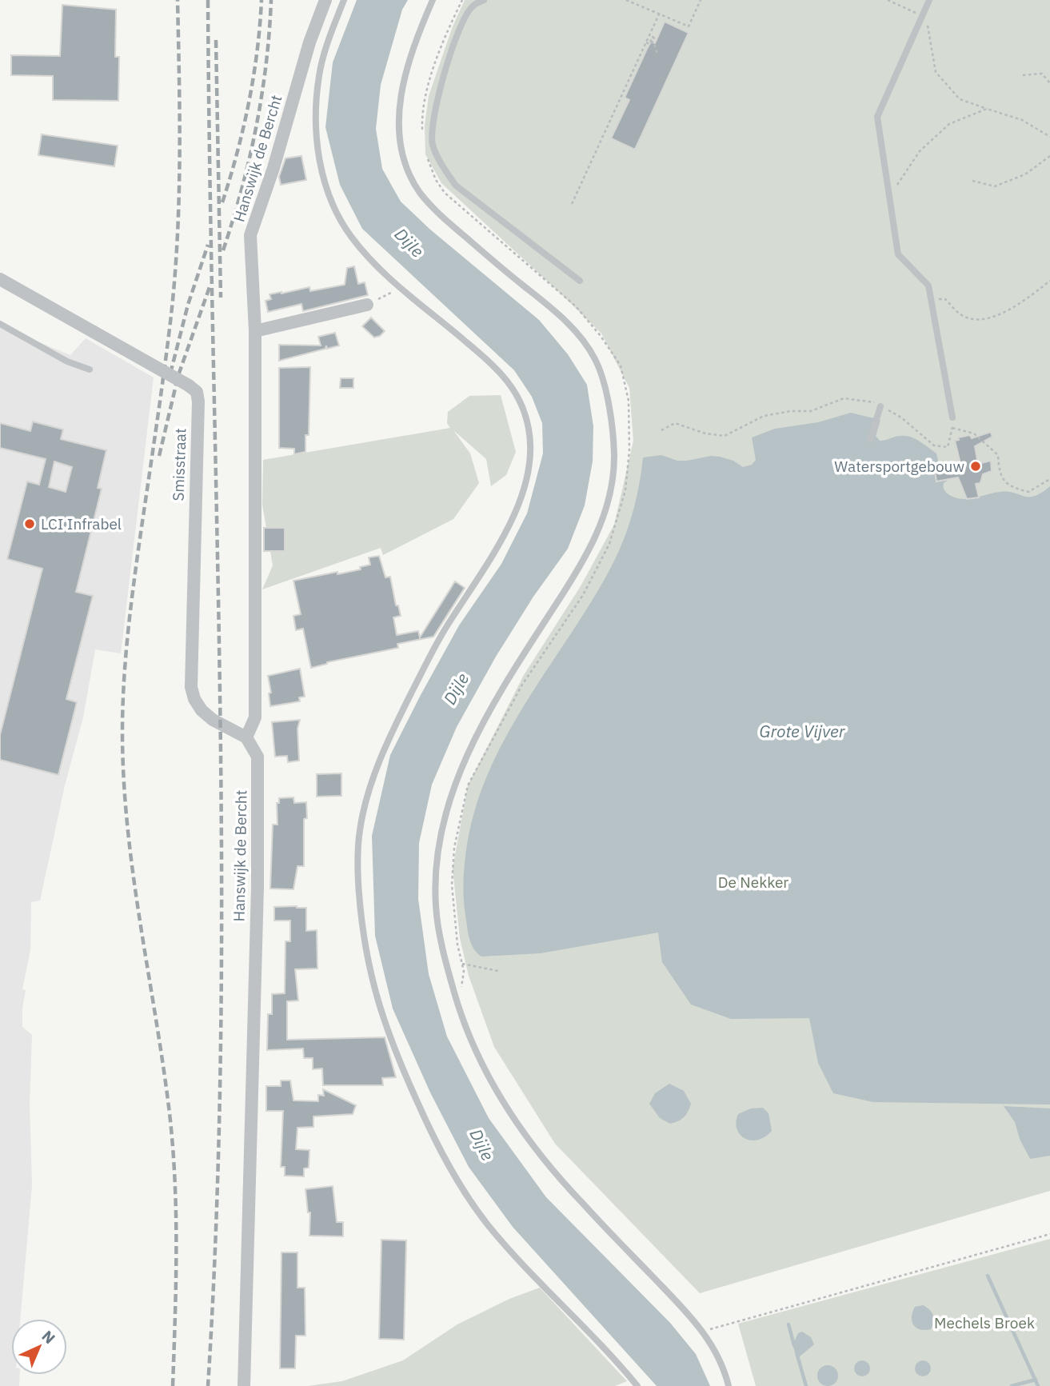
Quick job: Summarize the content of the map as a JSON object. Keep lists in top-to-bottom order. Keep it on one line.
{"streets":{"street":["Hanswijk de Bercht","Smisstraat"]},"crossings":[["Hanswijk de Bercht","Smisstraat"]],"water":["Dijle","Grote Vijver"],"parks":["De Nekker","Mechels Broek"],"places":["Watersportgebouw","LCI Infrabel"],"north":"top right"}
